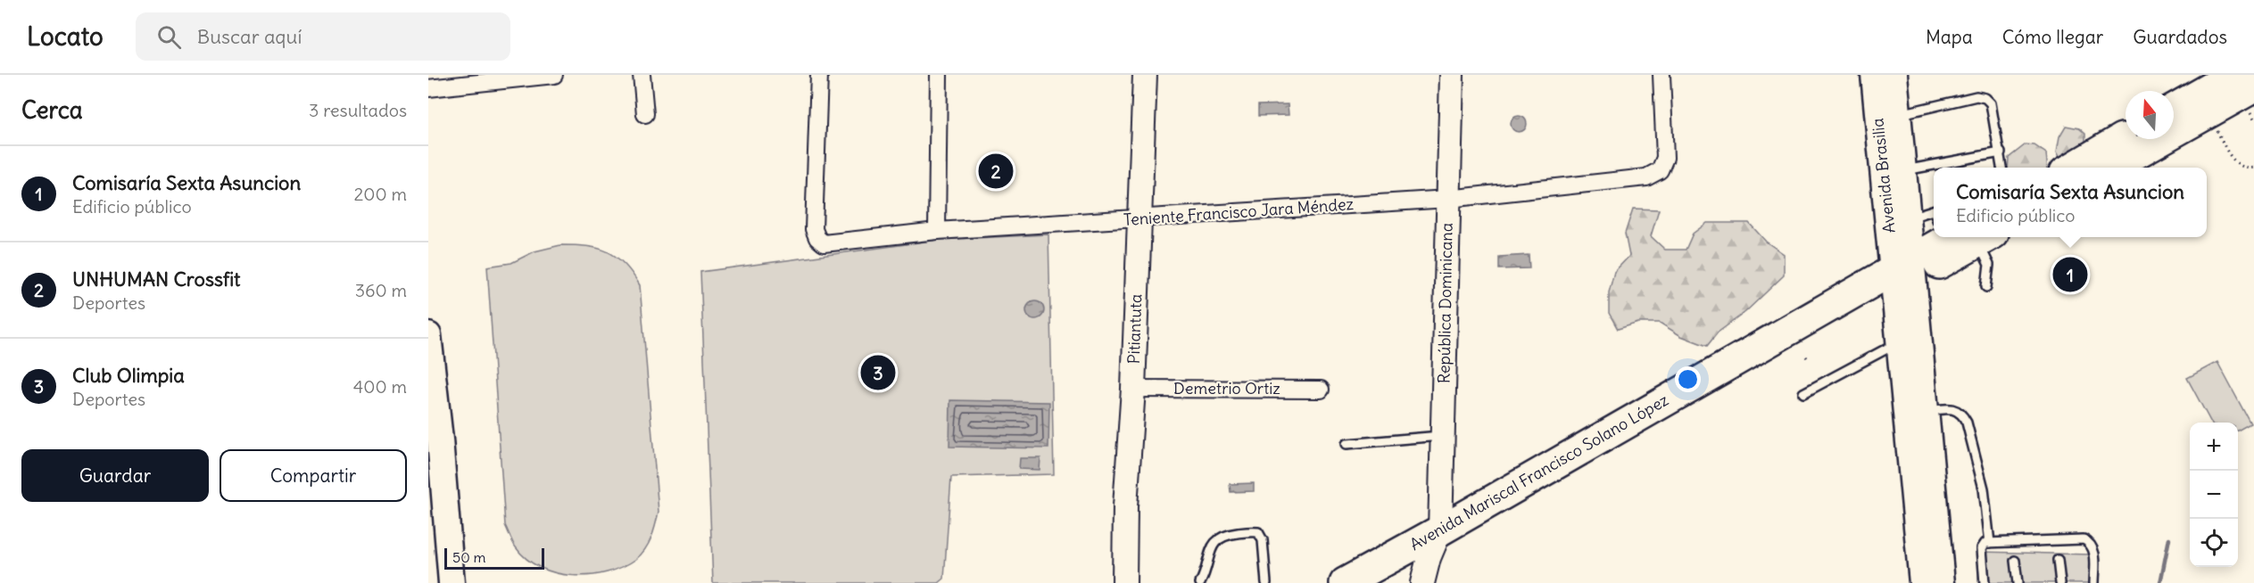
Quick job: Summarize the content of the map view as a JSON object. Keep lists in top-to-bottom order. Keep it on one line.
{"streets":{"highway":["Avenida Mariscal Francisco Solano López"],"main road":["Avenida Brasilia"],"street":["Teniente Francisco Jara Méndez","República Dominicana","Pitiantuta","Demetrio Ortiz"]},"crossings":[["Avenida Brasilia","Avenida Mariscal Francisco Solano López"],["Teniente Francisco Jara Méndez","República Dominicana"],["Teniente Francisco Jara Méndez","Pitiantuta"],["República Dominicana","Avenida Mariscal Francisco Solano López"],["Pitiantuta","Demetrio Ortiz"]],"scale_bar":"50 m","north":"top","page":{"header":"Locato","search":"Buscar aquí","nav":["Mapa","Cómo llegar","Guardados"],"heading":["Cerca","3 resultados"],"list":[{"mark":"1","name":"Comisaría Sexta Asuncion","note":"Edificio público","value":"200 m"},{"mark":"2","name":"UNHUMAN Crossfit","note":"Deportes","value":"360 m"},{"mark":"3","name":"Club Olimpia","note":"Deportes","value":"400 m"}],"pins":["2","1","3"],"popup":["Comisaría Sexta Asuncion","Edificio público"],"map_buttons":["+","−"],"buttons":["Guardar","Compartir"],"scale":"50 m"}}
